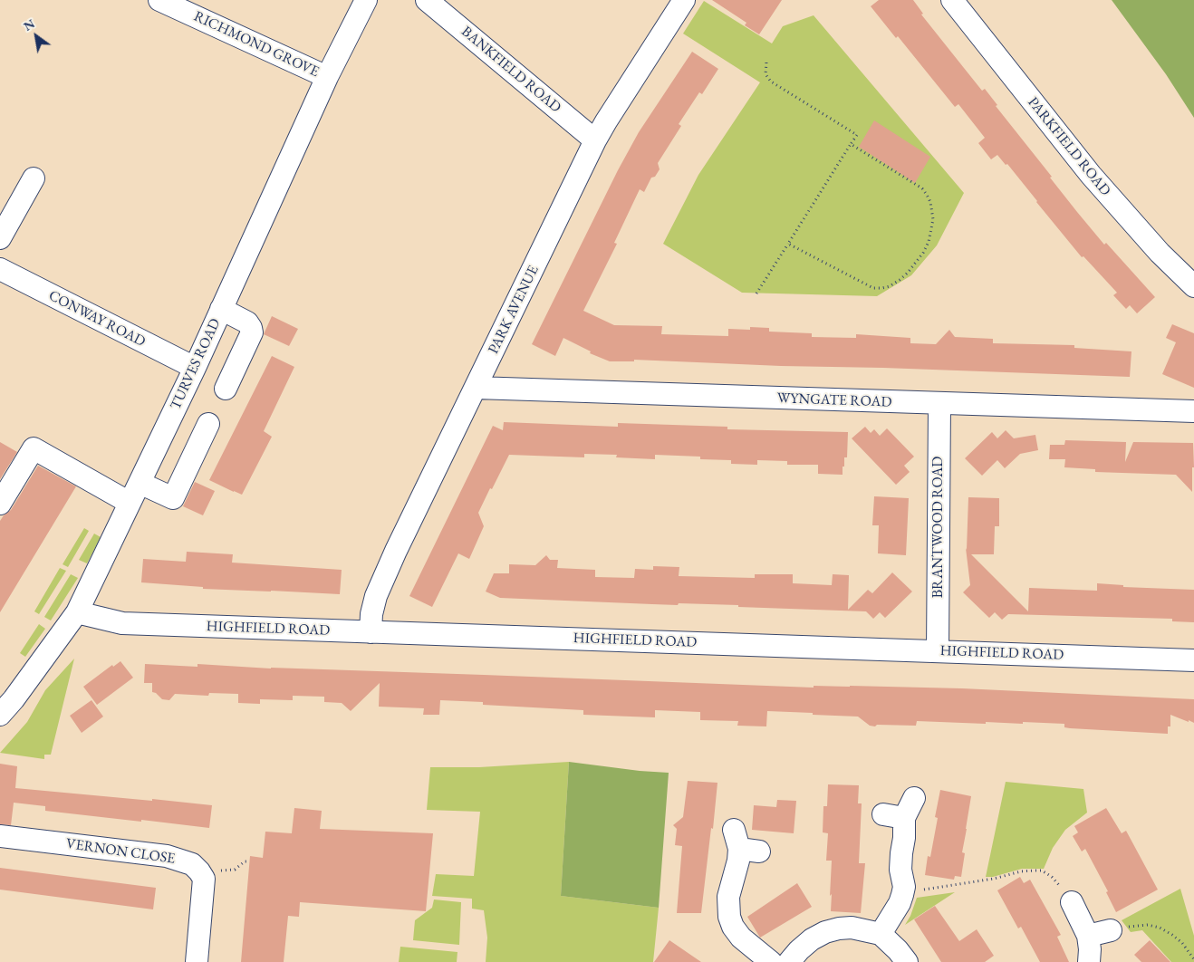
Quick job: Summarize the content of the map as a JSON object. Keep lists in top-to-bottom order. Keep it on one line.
{"streets":{"street":["RICHMOND GROVE","BANKFIELD ROAD","PARKFIELD ROAD","PARK AVENUE","CONWAY ROAD","TURVES ROAD","WYNGATE ROAD","BRANTWOOD ROAD","HIGHFIELD ROAD","VERNON CLOSE"]},"crossings":[["RICHMOND GROVE","TURVES ROAD"],["BANKFIELD ROAD","PARK AVENUE"],["PARK AVENUE","WYNGATE ROAD"],["PARK AVENUE","HIGHFIELD ROAD"],["CONWAY ROAD","TURVES ROAD"],["TURVES ROAD","HIGHFIELD ROAD"],["WYNGATE ROAD","BRANTWOOD ROAD"],["BRANTWOOD ROAD","HIGHFIELD ROAD"]],"north":"top left"}
